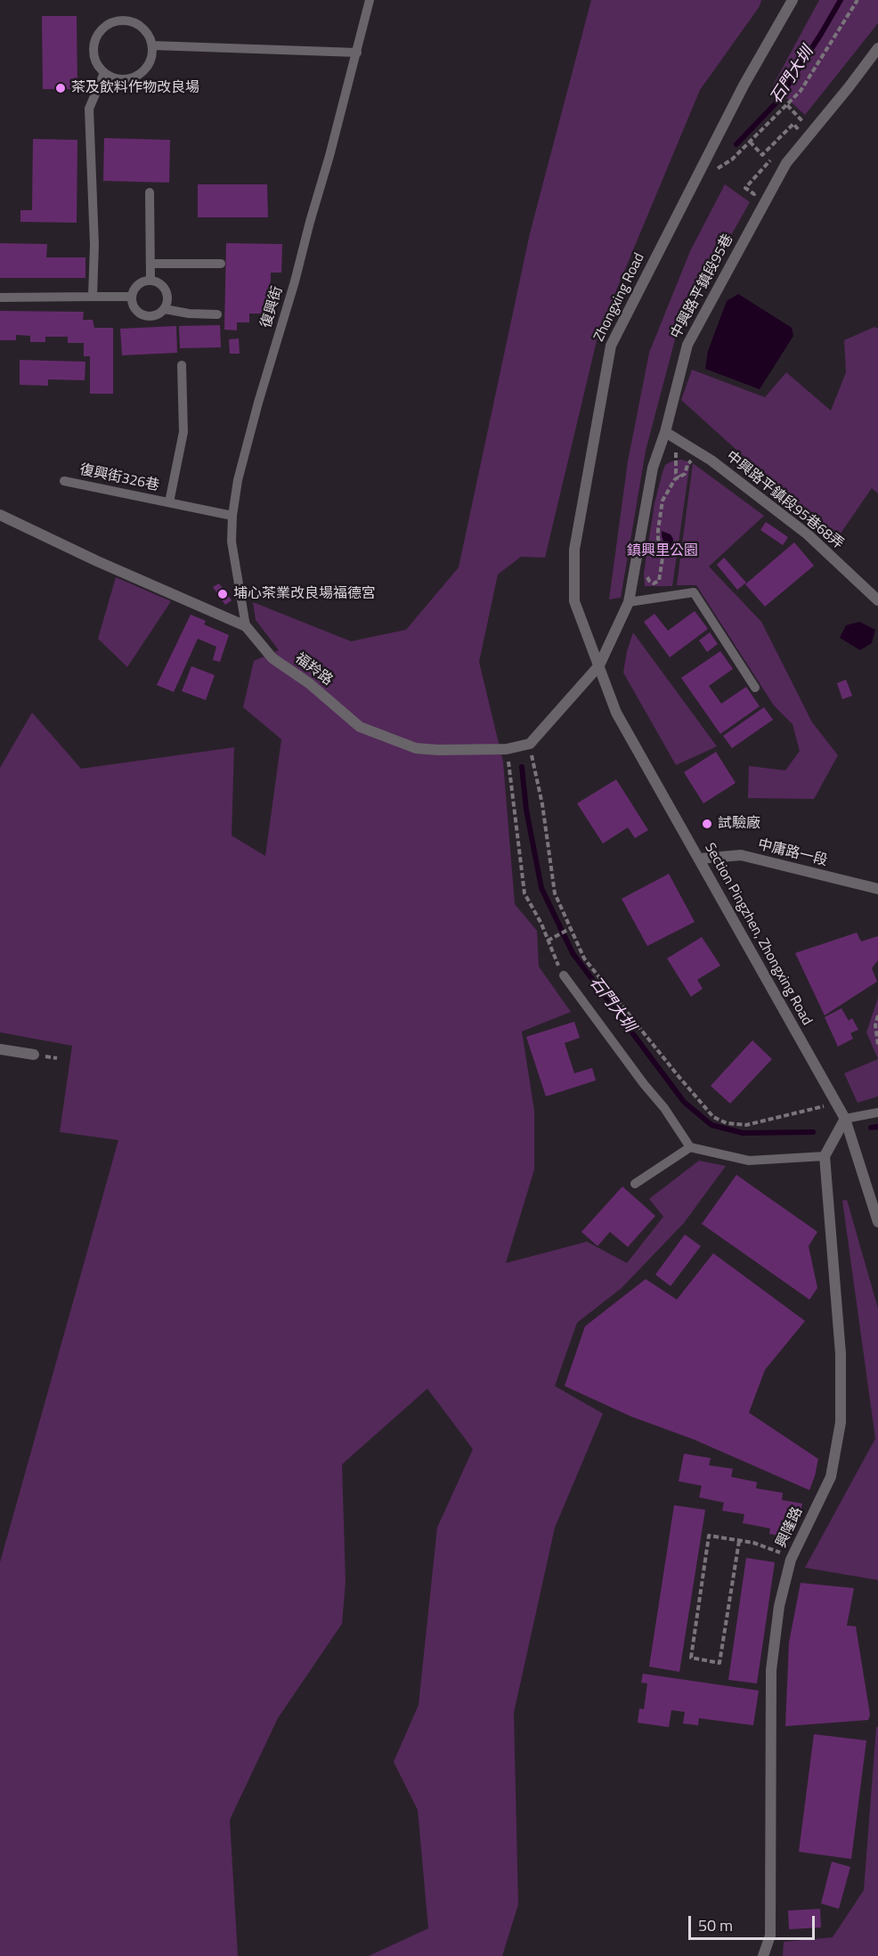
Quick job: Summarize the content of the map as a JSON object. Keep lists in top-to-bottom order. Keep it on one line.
{"streets":{"street":["中興路平鎮段95巷","Zhongxing Road","中興路平鎮段95巷68弄","福羚路","中庸路一段","Section Pingzhen, Zhongxing Road","興隆路"],"lane":["復興街","復興街326巷"]},"crossings":[["中興路平鎮段95巷","Zhongxing Road"],["中興路平鎮段95巷","中興路平鎮段95巷68弄"],["中興路平鎮段95巷","Section Pingzhen, Zhongxing Road"],["Zhongxing Road","Section Pingzhen, Zhongxing Road"],["復興街","復興街326巷"],["復興街","福羚路"],["中庸路一段","Section Pingzhen, Zhongxing Road"]],"water":["石門大圳"],"parks":["鎮興里公園"],"places":["茶及飲料作物改良場","埔心茶業改良場福德宮","試驗廠"],"scale_bar":"50 m"}
